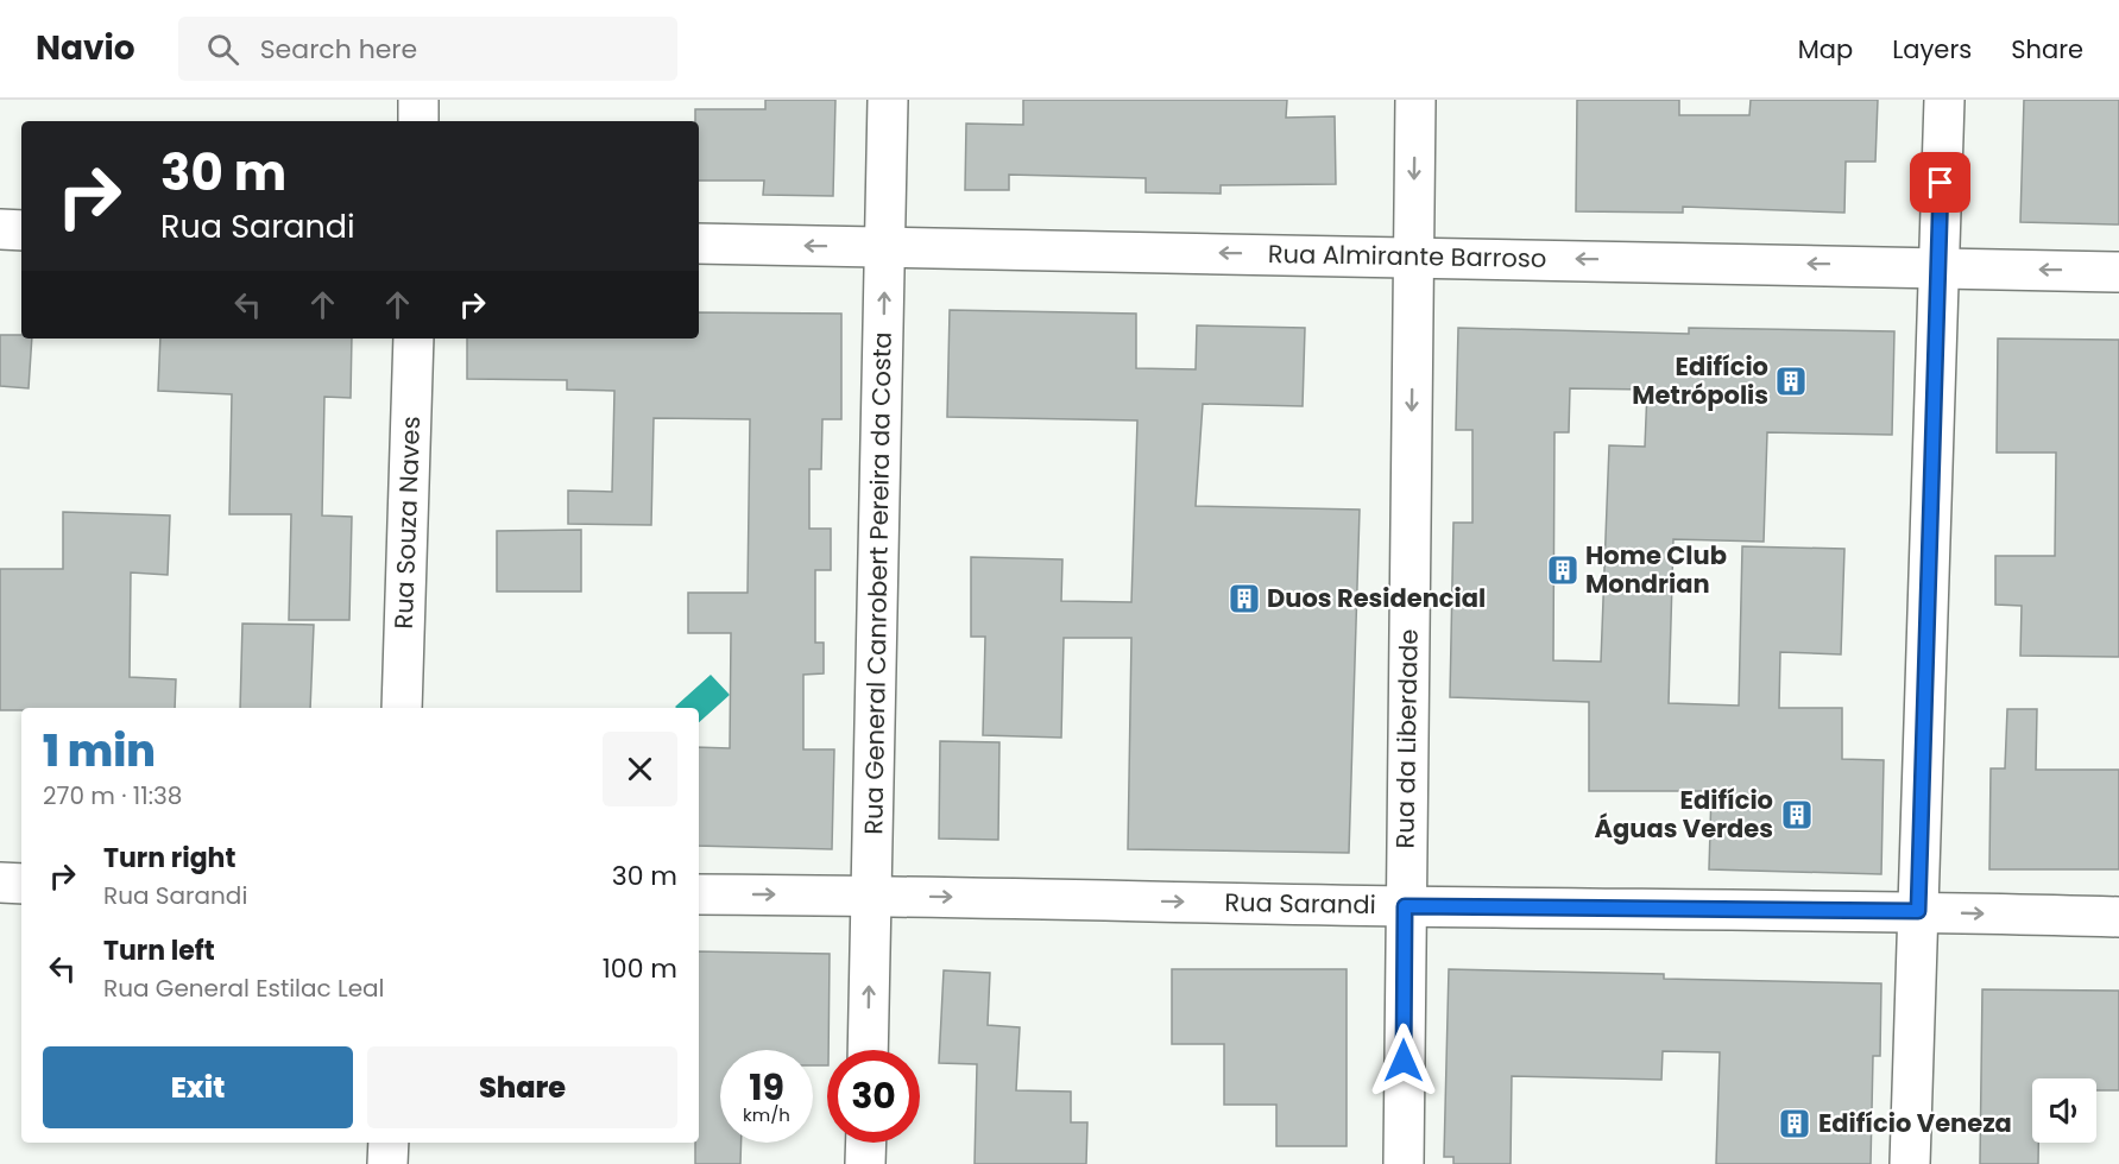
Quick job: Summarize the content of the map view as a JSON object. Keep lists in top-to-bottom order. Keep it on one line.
{"streets":{"street":["Rua Almirante Barroso","Rua Souza Naves","Rua General Canrobert Pereira da Costa","Rua da Liberdade","Rua Sarandi"]},"crossings":[["Rua Almirante Barroso","Rua General Canrobert Pereira da Costa"],["Rua Almirante Barroso","Rua da Liberdade"],["Rua General Canrobert Pereira da Costa","Rua Sarandi"],["Rua da Liberdade","Rua Sarandi"]],"one_way":["Rua Almirante Barroso","Rua General Canrobert Pereira da Costa","Rua da Liberdade","Rua Sarandi"],"places":{"building":["Edifício Metrópolis","Home Club Mondrian","Duos Residencial","Edifício Águas Verdes","Edifício Veneza"]},"page":{"header":"Navio","search":"Search here","nav":["Map","Layers","Share"],"turn":["30 m","Rua Sarandi"],"heading":["1 min","270 m · 11:38"],"list":[{"name":"Turn right","note":"Rua Sarandi","value":"30 m"},{"name":"Turn left","note":"Rua General Estilac Leal","value":"100 m"}],"buttons":["Exit","Share"],"speed":"19 km/h","limit":"30"}}
